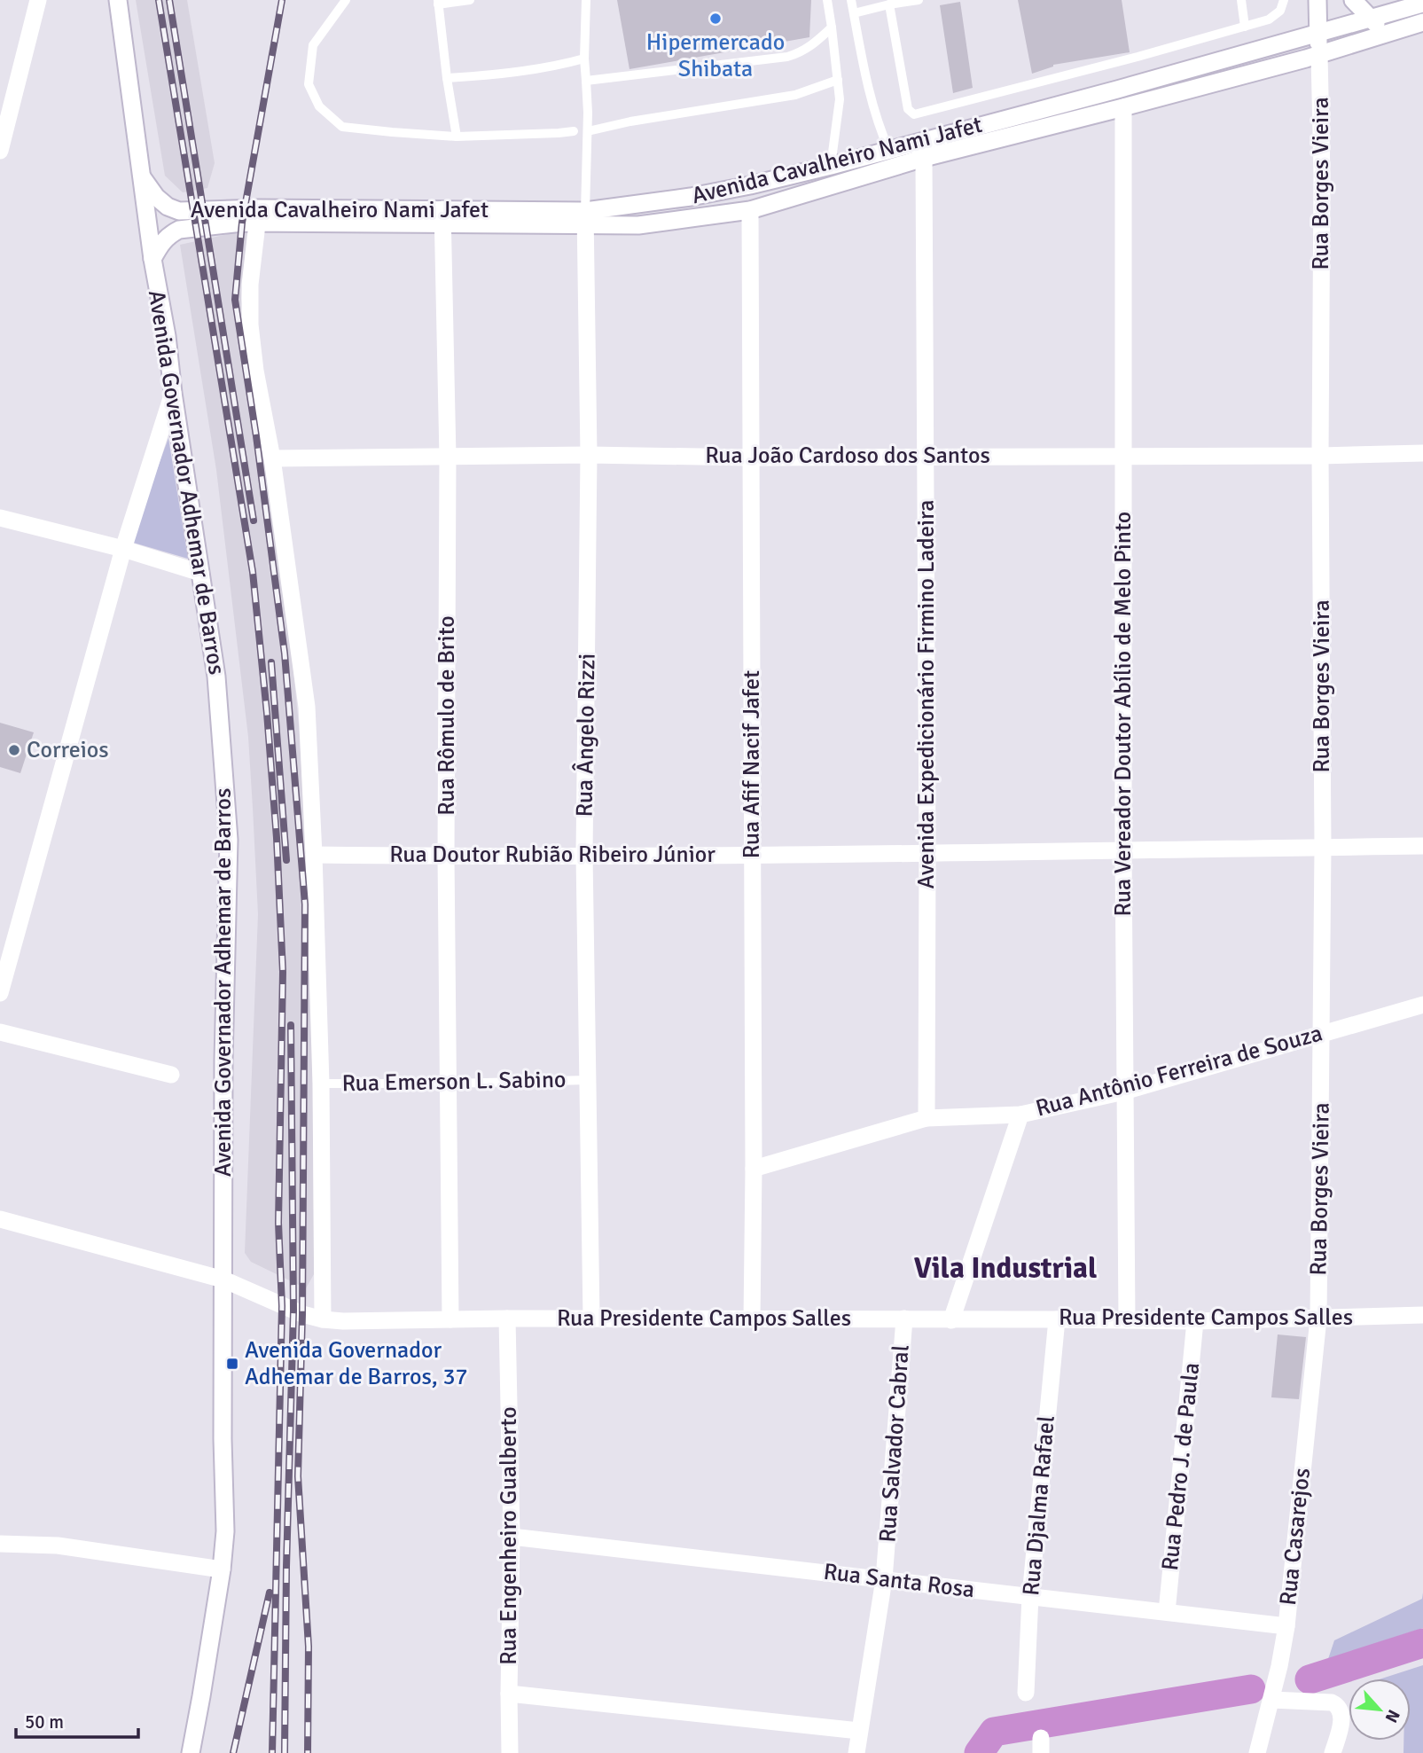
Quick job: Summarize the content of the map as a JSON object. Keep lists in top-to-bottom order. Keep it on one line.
{"streets":{"street":["Avenida Cavalheiro Nami Jafet","Rua Borges Vieira","Rua João Cardoso dos Santos","Avenida Governador Adhemar de Barros","Avenida Expedicionário Firmino Ladeira","Rua Vereador Doutor Abílio de Melo Pinto","Rua Rômulo de Brito","Rua Ângelo Rizzi","Rua Afif Nacif Jafet","Rua Doutor Rubião Ribeiro Júnior","Rua Antônio Ferreira de Souza","Rua Presidente Campos Salles","Rua Salvador Cabral","Rua Pedro J. de Paula","Rua Djalma Rafael","Rua Engenheiro Gualberto","Rua Casarejos","Rua Santa Rosa"],"lane":["Rua Emerson L. Sabino"]},"crossings":[["Avenida Cavalheiro Nami Jafet","Rua Borges Vieira"],["Avenida Cavalheiro Nami Jafet","Avenida Governador Adhemar de Barros"],["Avenida Cavalheiro Nami Jafet","Avenida Expedicionário Firmino Ladeira"],["Avenida Cavalheiro Nami Jafet","Rua Vereador Doutor Abílio de Melo Pinto"],["Avenida Cavalheiro Nami Jafet","Rua Rômulo de Brito"],["Avenida Cavalheiro Nami Jafet","Rua Ângelo Rizzi"],["Avenida Cavalheiro Nami Jafet","Rua Afif Nacif Jafet"],["Rua Borges Vieira","Rua João Cardoso dos Santos"],["Rua Borges Vieira","Rua Doutor Rubião Ribeiro Júnior"],["Rua Borges Vieira","Rua Antônio Ferreira de Souza"],["Rua Borges Vieira","Rua Presidente Campos Salles"],["Rua Borges Vieira","Rua Casarejos"],["Rua João Cardoso dos Santos","Avenida Expedicionário Firmino Ladeira"],["Rua João Cardoso dos Santos","Rua Vereador Doutor Abílio de Melo Pinto"],["Rua João Cardoso dos Santos","Rua Rômulo de Brito"],["Rua João Cardoso dos Santos","Rua Ângelo Rizzi"],["Rua João Cardoso dos Santos","Rua Afif Nacif Jafet"],["Avenida Governador Adhemar de Barros","Rua Presidente Campos Salles"],["Avenida Expedicionário Firmino Ladeira","Rua Doutor Rubião Ribeiro Júnior"],["Avenida Expedicionário Firmino Ladeira","Rua Antônio Ferreira de Souza"],["Rua Vereador Doutor Abílio de Melo Pinto","Rua Doutor Rubião Ribeiro Júnior"],["Rua Vereador Doutor Abílio de Melo Pinto","Rua Antônio Ferreira de Souza"],["Rua Vereador Doutor Abílio de Melo Pinto","Rua Presidente Campos Salles"],["Rua Rômulo de Brito","Rua Doutor Rubião Ribeiro Júnior"],["Rua Rômulo de Brito","Rua Emerson L. Sabino"],["Rua Rômulo de Brito","Rua Presidente Campos Salles"],["Rua Ângelo Rizzi","Rua Doutor Rubião Ribeiro Júnior"],["Rua Ângelo Rizzi","Rua Emerson L. Sabino"],["Rua Ângelo Rizzi","Rua Presidente Campos Salles"],["Rua Afif Nacif Jafet","Rua Doutor Rubião Ribeiro Júnior"],["Rua Afif Nacif Jafet","Rua Antônio Ferreira de Souza"],["Rua Afif Nacif Jafet","Rua Presidente Campos Salles"],["Rua Presidente Campos Salles","Rua Salvador Cabral"],["Rua Presidente Campos Salles","Rua Pedro J. de Paula"],["Rua Presidente Campos Salles","Rua Djalma Rafael"],["Rua Presidente Campos Salles","Rua Engenheiro Gualberto"],["Rua Presidente Campos Salles","Rua Casarejos"],["Rua Salvador Cabral","Rua Santa Rosa"],["Rua Pedro J. de Paula","Rua Santa Rosa"],["Rua Djalma Rafael","Rua Santa Rosa"],["Rua Engenheiro Gualberto","Rua Santa Rosa"],["Rua Casarejos","Rua Santa Rosa"]],"districts":["Vila Industrial"],"places":{"other":["Hipermercado Shibata","Correios"],"transit":["Avenida Governador Adhemar de Barros, 37"]},"scale_bar":"50 m","north":"bottom right"}
